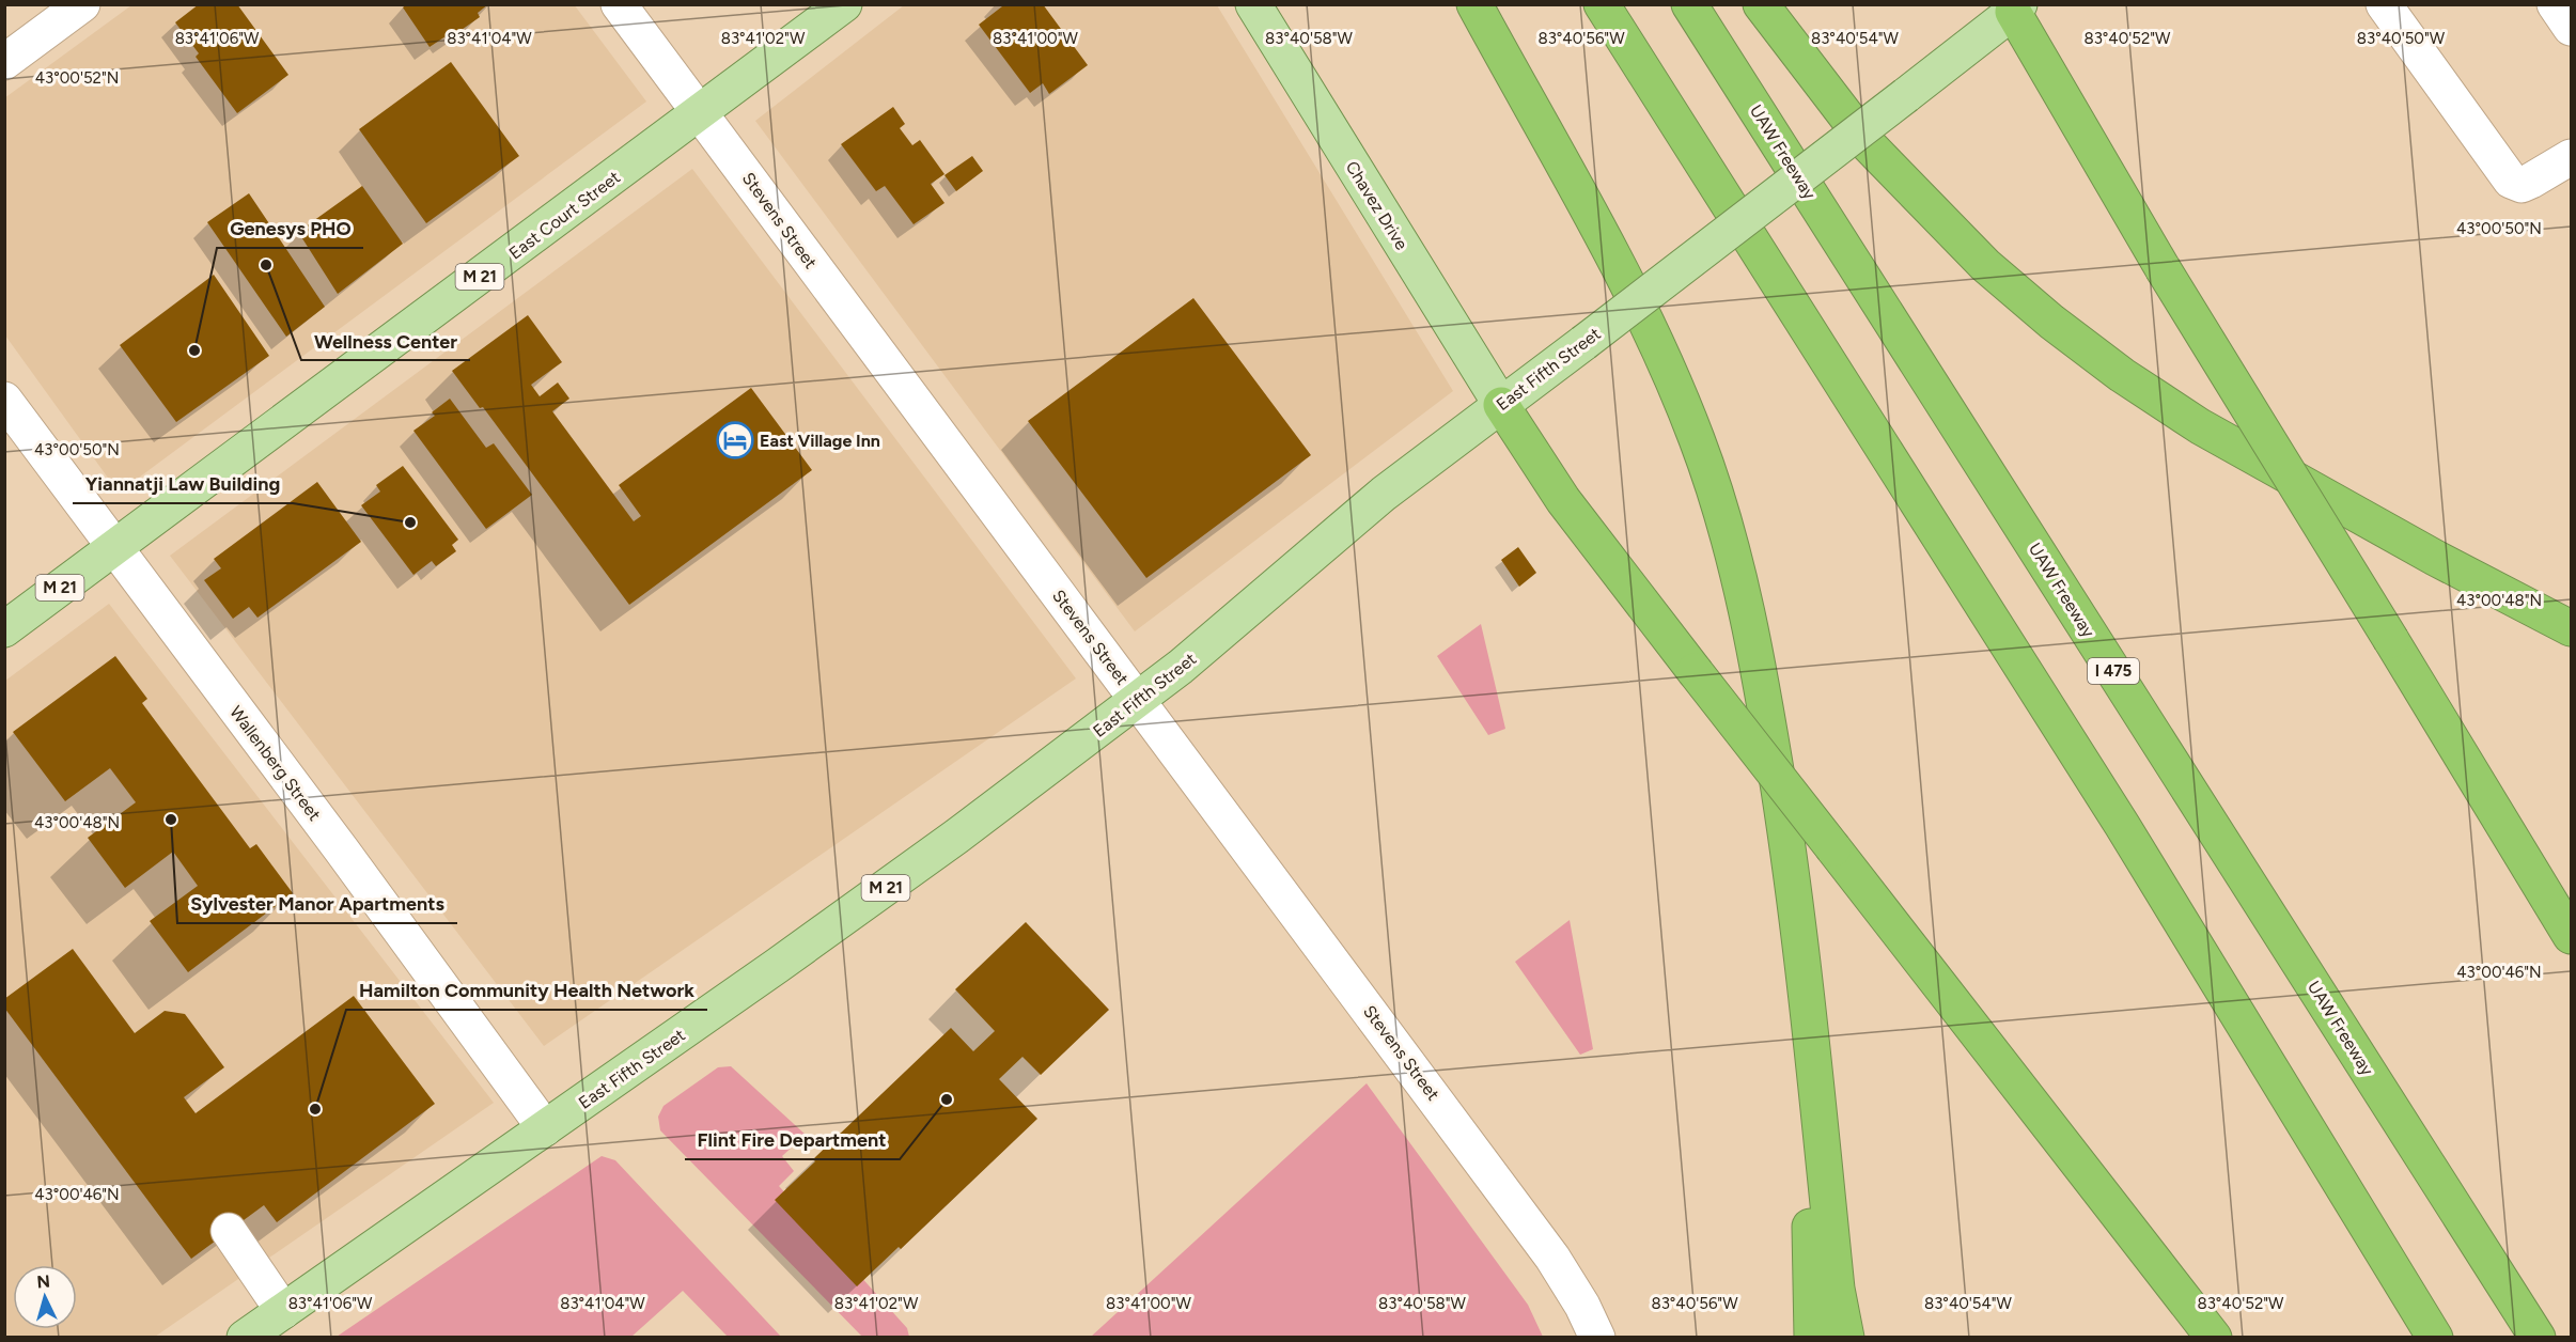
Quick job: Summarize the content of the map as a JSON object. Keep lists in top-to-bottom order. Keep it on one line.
{"streets":{"highway":["UAW Freeway","I 475"],"main road":["Chavez Drive","East Court Street","M 21","East Fifth Street"],"street":["Stevens Street","Wallenberg Street"]},"crossings":[["Chavez Drive","East Fifth Street"],["East Court Street","Stevens Street"],["East Court Street","Wallenberg Street"],["Stevens Street","East Fifth Street"],["East Fifth Street","Wallenberg Street"]],"places":{"other":["Wellness Center","Genesys PHO","Yiannatji Law Building","Sylvester Manor Apartments","Flint Fire Department","Hamilton Community Health Network"],"hotel":["East Village Inn"]},"north":"top","coordinates":["83°41'06\"W","83°41'04\"W","83°41'02\"W","83°41'00\"W","83°40'58\"W","83°40'56\"W","83°40'54\"W","83°40'52\"W","83°40'50\"W","43°00'52\"N","43°00'50\"N","43°00'48\"N","43°00'46\"N"]}
